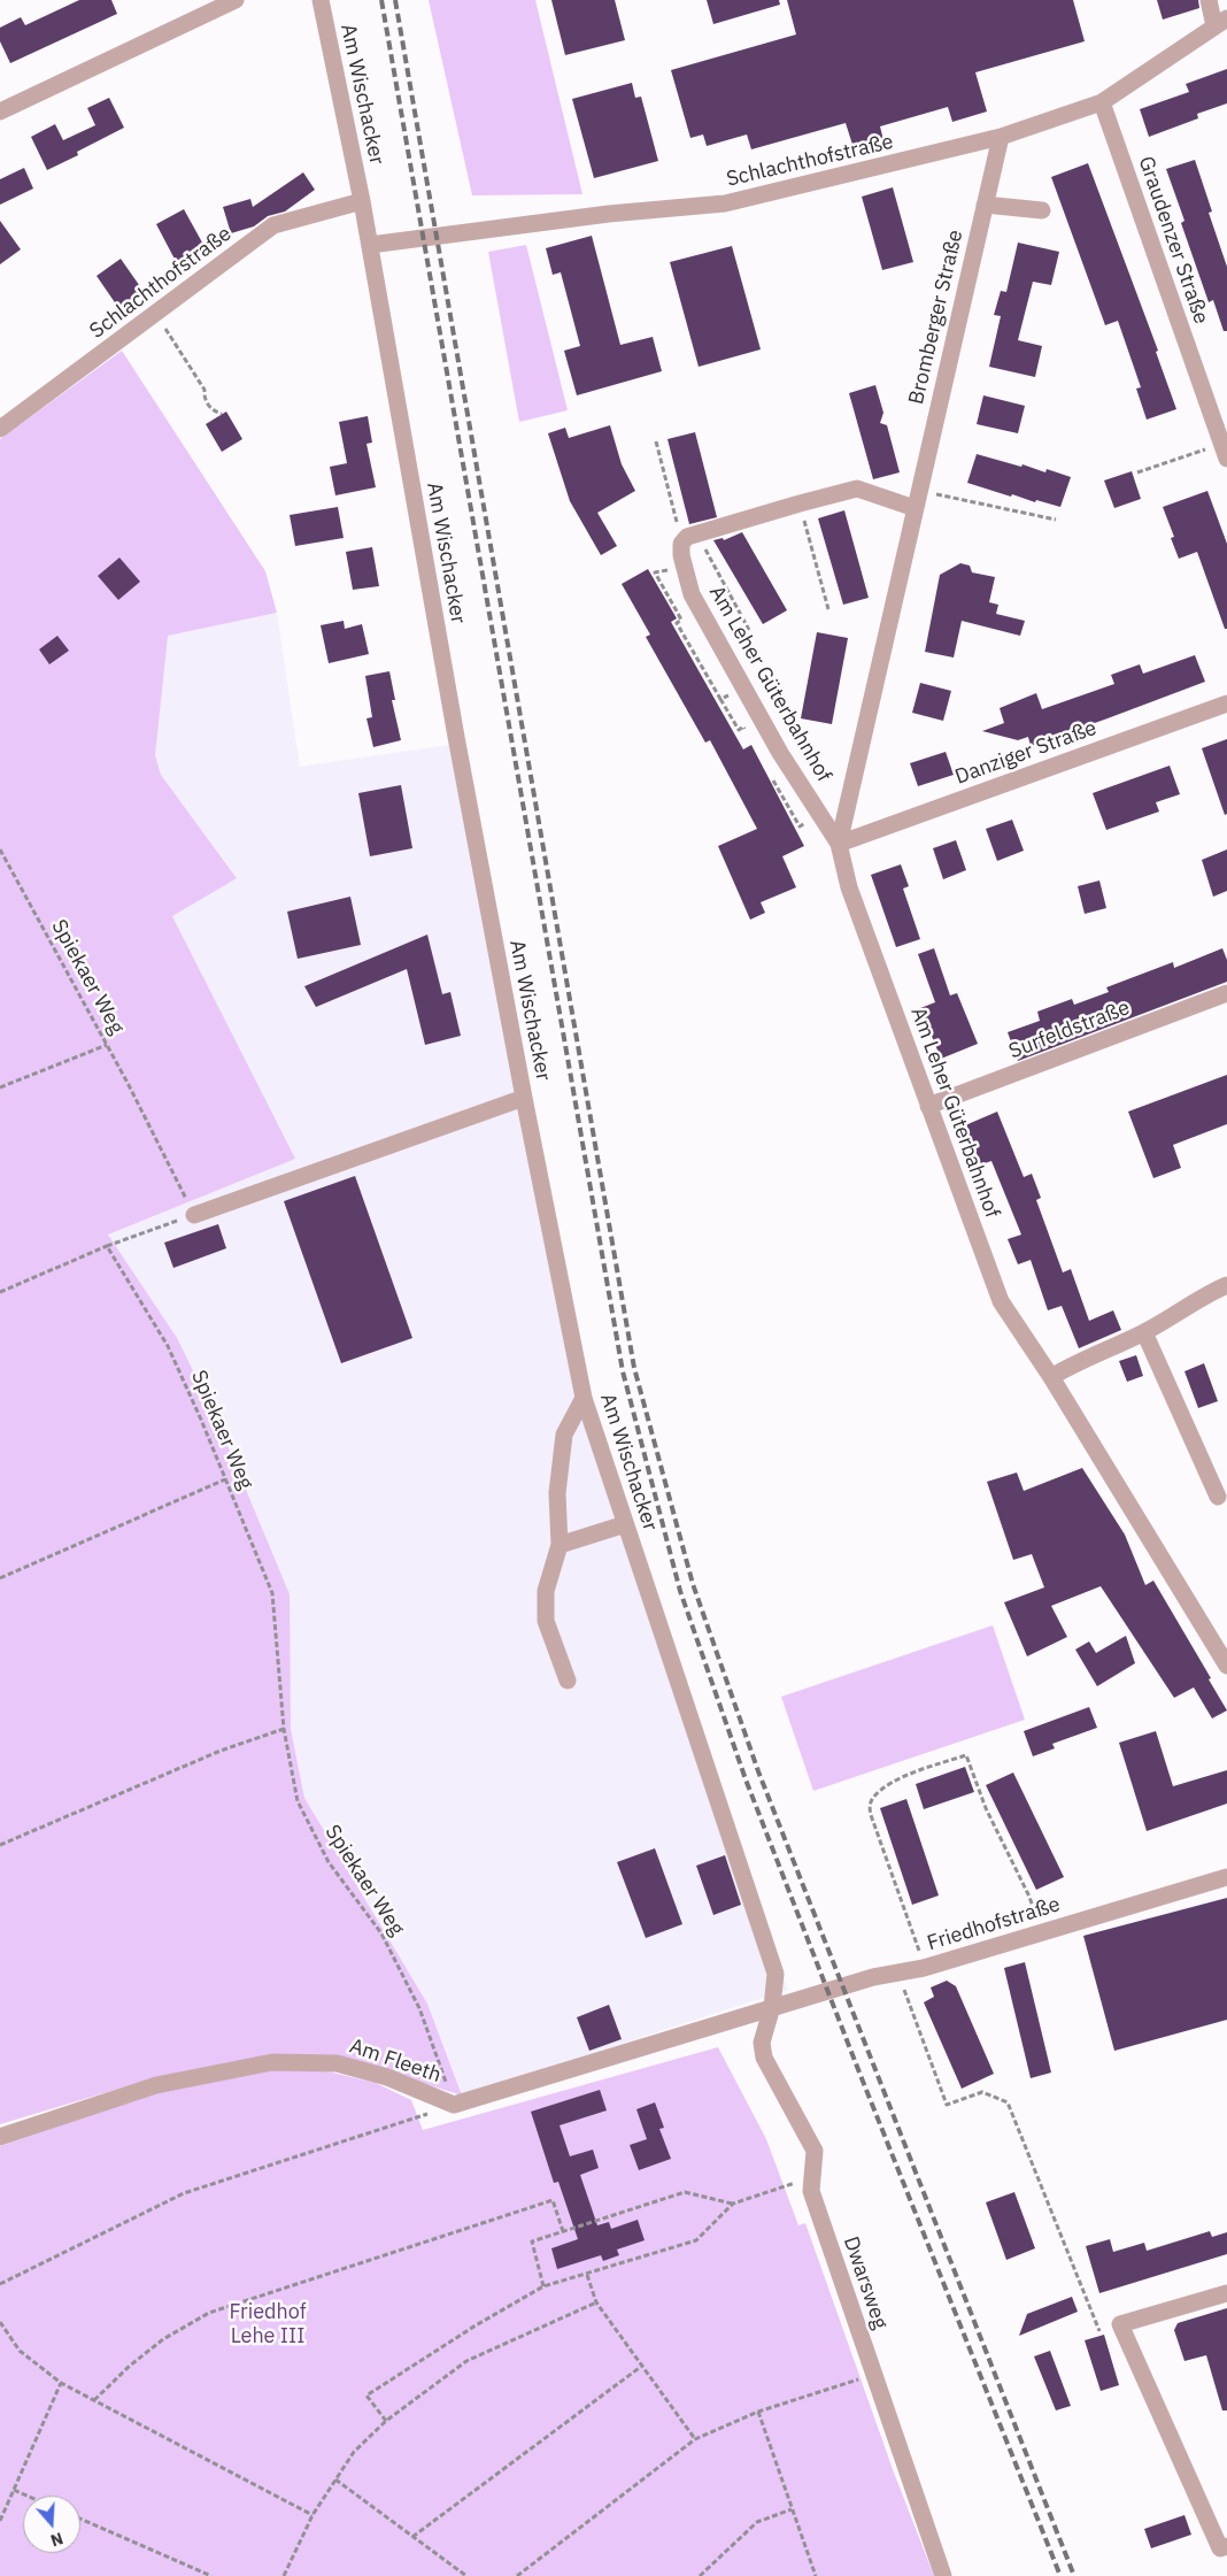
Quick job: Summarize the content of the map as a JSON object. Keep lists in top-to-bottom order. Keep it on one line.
{"streets":{"street":["Am Wischacker","Schlachthofstraße","Graudenzer Straße","Bromberger Straße","Am Leher Güterbahnhof","Danziger Straße","Surfeldstraße","Friedhofstraße","Am Fleeth","Dwarsweg"],"path":["Spiekaer Weg"]},"crossings":[["Am Wischacker","Schlachthofstraße"],["Am Wischacker","Friedhofstraße"],["Am Wischacker","Am Fleeth"],["Am Wischacker","Dwarsweg"],["Schlachthofstraße","Graudenzer Straße"],["Schlachthofstraße","Bromberger Straße"],["Bromberger Straße","Am Leher Güterbahnhof"],["Bromberger Straße","Danziger Straße"],["Am Leher Güterbahnhof","Danziger Straße"],["Am Leher Güterbahnhof","Surfeldstraße"],["Spiekaer Weg","Am Fleeth"],["Friedhofstraße","Am Fleeth"],["Friedhofstraße","Dwarsweg"],["Am Fleeth","Dwarsweg"]],"parks":["Friedhof Lehe III"],"north":"bottom"}
